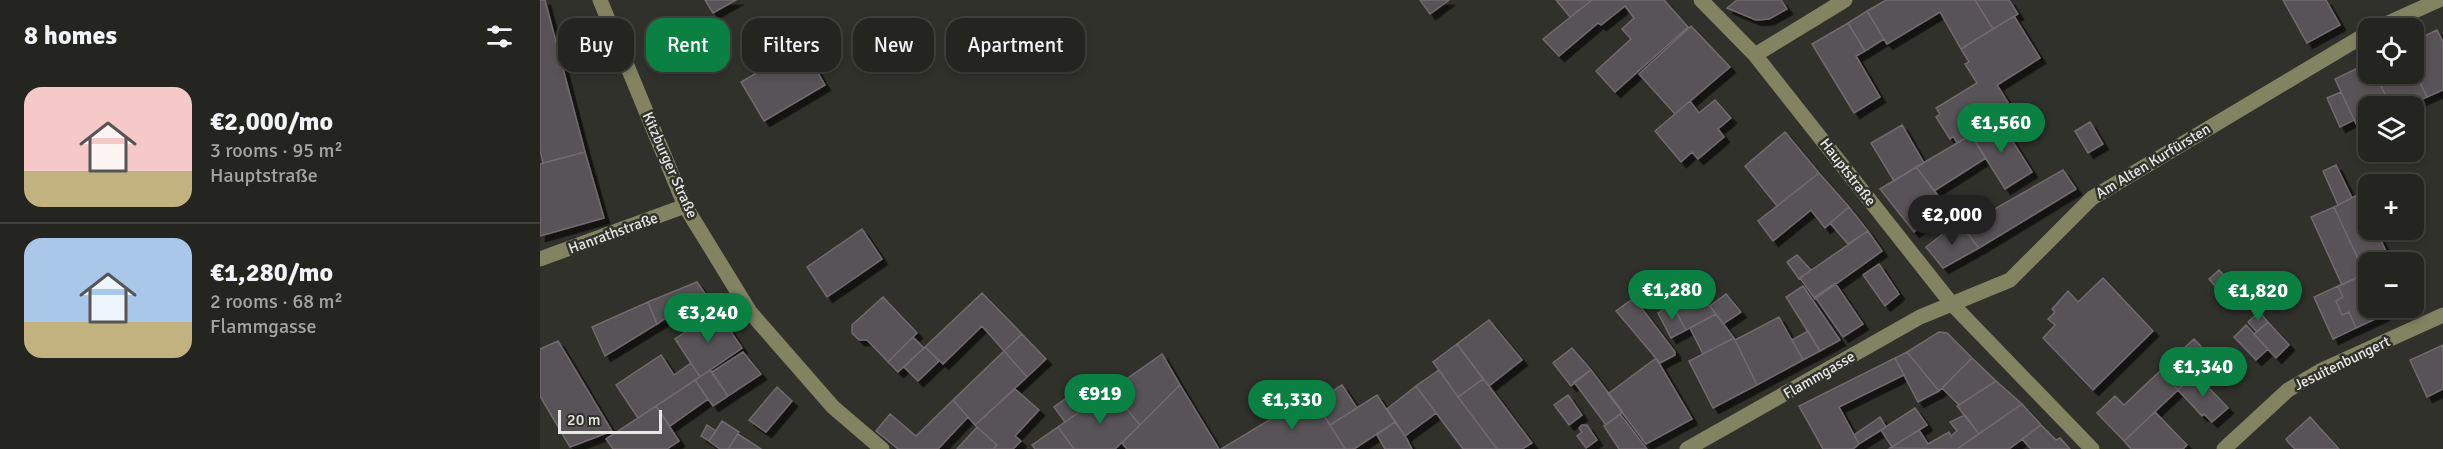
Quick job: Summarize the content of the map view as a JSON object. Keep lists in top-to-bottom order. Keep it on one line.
{"streets":{"street":["Am Alten Kurfürsten","Kitzburger Straße","Hauptstraße","Hanrathstraße","Jesuitenbungert","Flammgasse"]},"crossings":[["Am Alten Kurfürsten","Hauptstraße"],["Am Alten Kurfürsten","Flammgasse"],["Kitzburger Straße","Hanrathstraße"],["Hauptstraße","Flammgasse"]],"scale_bar":"20 m","page":{"heading":"8 homes","map_buttons":["+","−"],"chip":["Buy","Rent","Filters","New","Apartment"],"list":[{"name":"€2,000/mo","note":"3 rooms · 95 m² · Hauptstraße"},{"name":"€1,280/mo","note":"2 rooms · 68 m² · Flammgasse"}],"price":["€1,560","€2,000","€1,280","€1,820","€3,240","€1,340","€919","€1,330"],"scale":"20 m"}}
